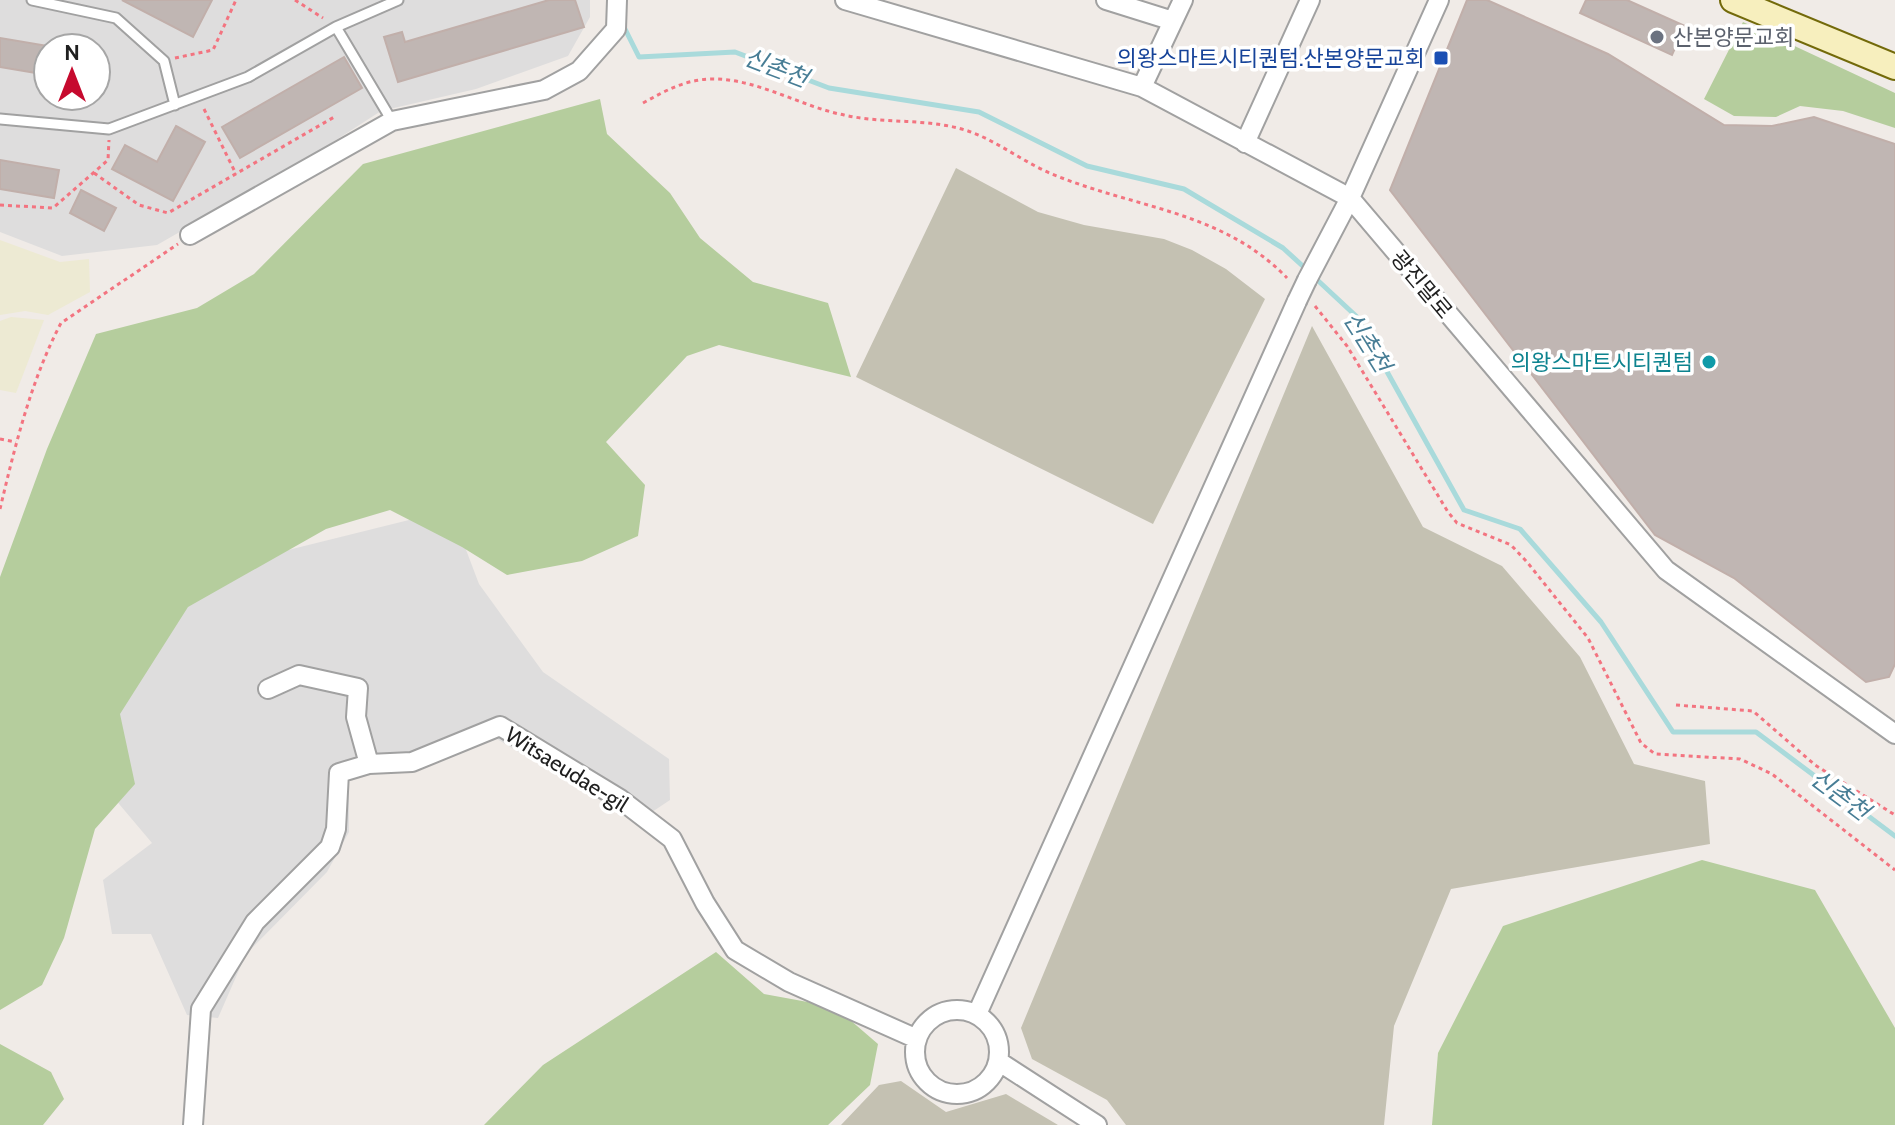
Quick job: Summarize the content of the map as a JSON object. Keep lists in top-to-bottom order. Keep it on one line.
{"streets":{"street":["광진말로","Witsaeudae-gil"]},"water":["신촌천"],"places":{"other":["산본양문교회","의왕스마트시티퀀텀"],"transit":["의왕스마트시티퀀텀.산본양문교회"]},"north":"top"}
